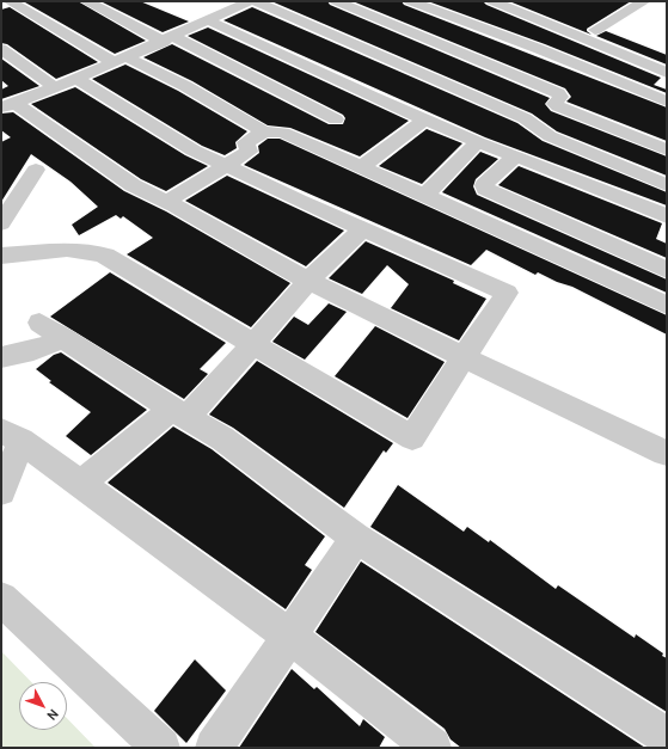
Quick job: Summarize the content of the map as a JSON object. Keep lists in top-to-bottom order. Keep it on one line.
{"north":"bottom right"}
